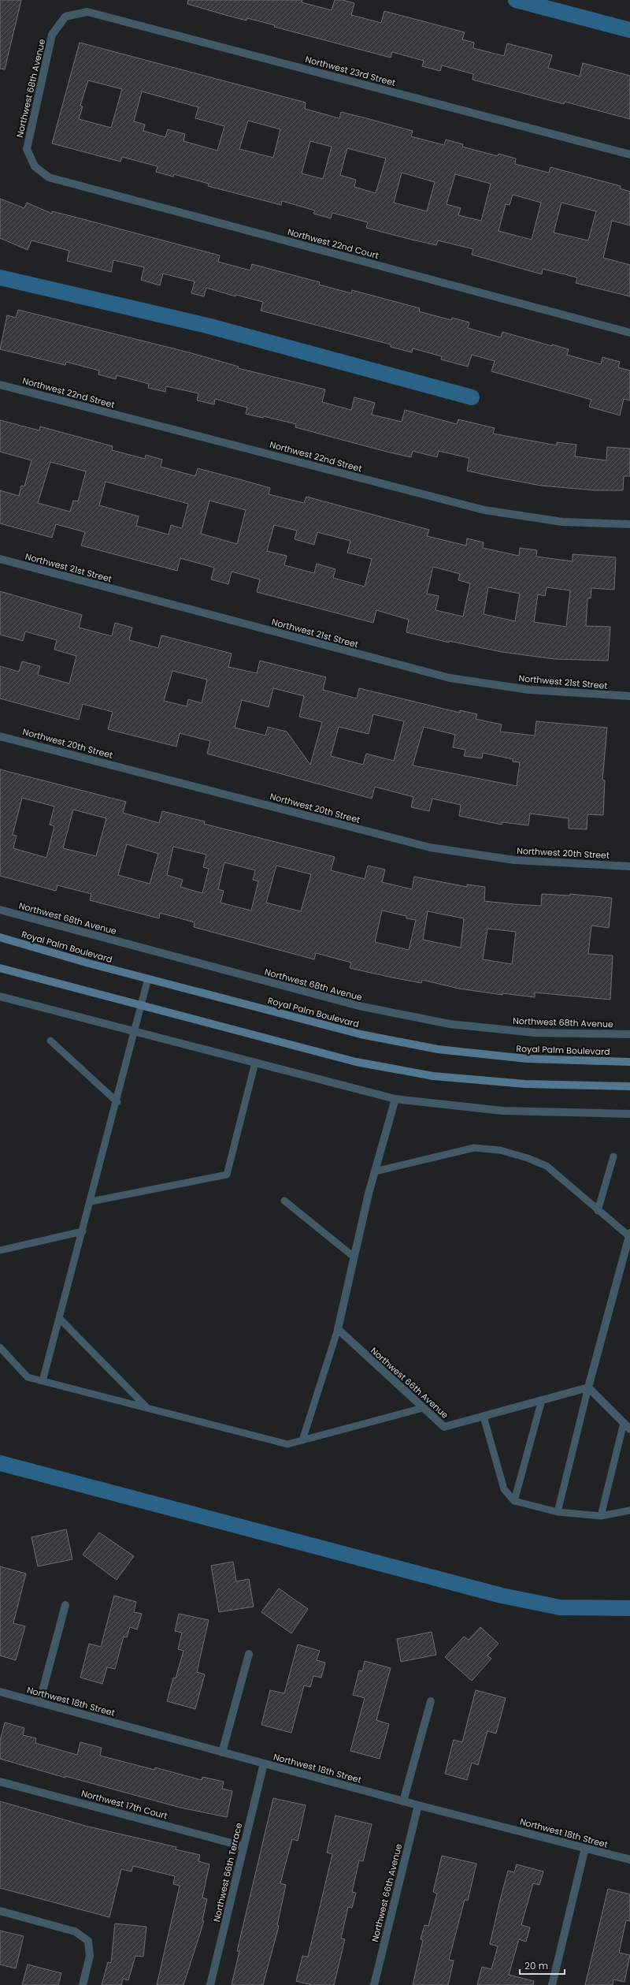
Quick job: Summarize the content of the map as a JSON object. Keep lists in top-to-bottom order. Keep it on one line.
{"streets":{"main road":["Royal Palm Boulevard"],"street":["Northwest 23rd Street","Northwest 68th Avenue","Northwest 22nd Court","Northwest 22nd Street","Northwest 21st Street","Northwest 20th Street","Northwest 66th Avenue","Northwest 18th Street","Northwest 17th Court","Northwest 66th Terrace"]},"crossings":[["Northwest 23rd Street","Northwest 68th Avenue"],["Northwest 68th Avenue","Northwest 22nd Court"],["Northwest 66th Avenue","Northwest 18th Street"],["Northwest 18th Street","Northwest 66th Terrace"],["Northwest 17th Court","Northwest 66th Terrace"]],"scale_bar":"20 m"}
